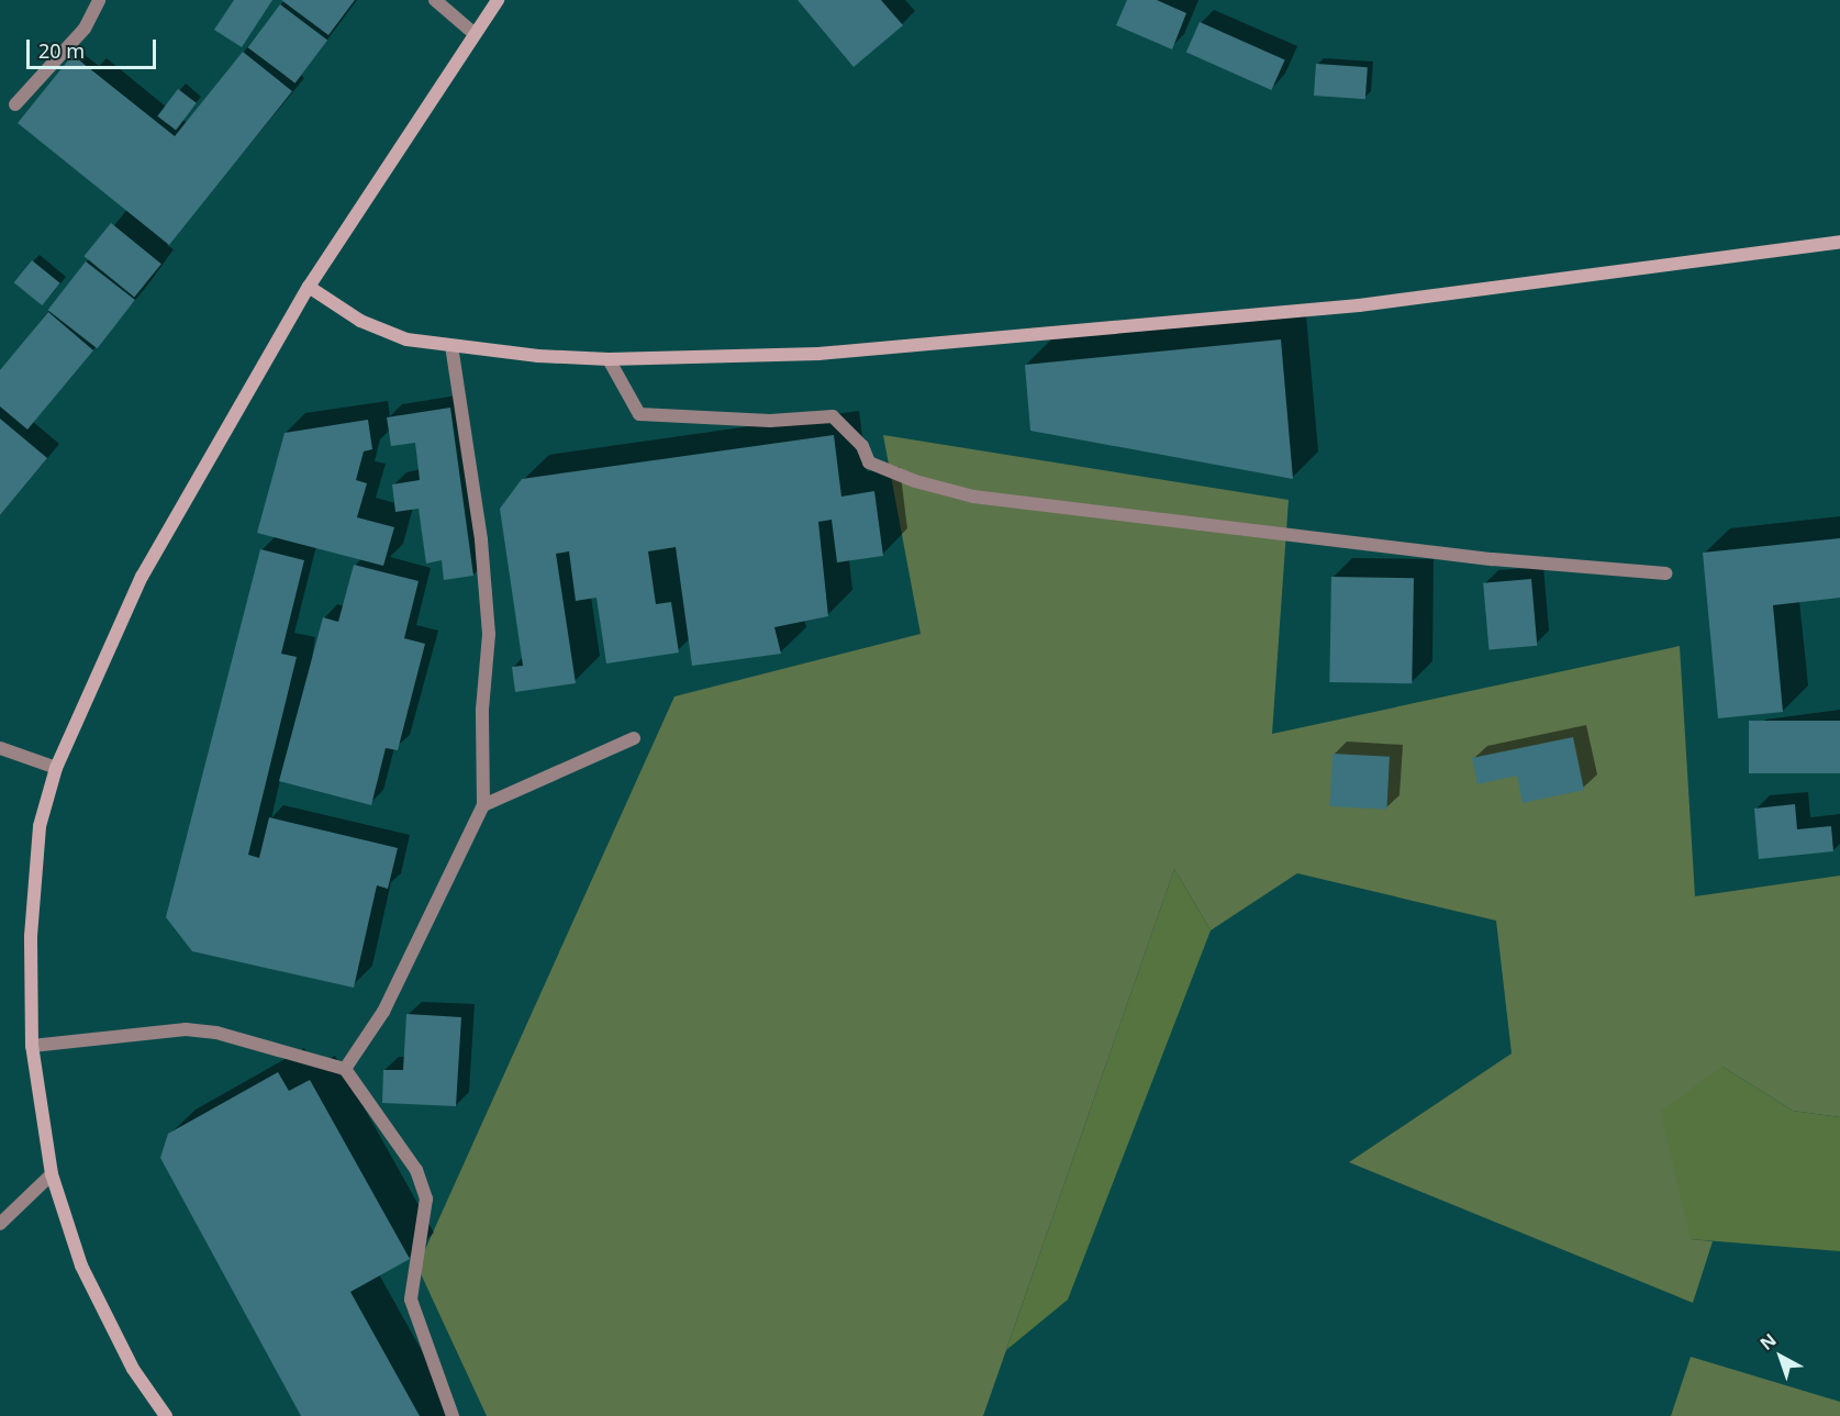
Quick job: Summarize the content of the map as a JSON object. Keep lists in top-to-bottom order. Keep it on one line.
{"scale_bar":"20 m","north":"top left"}
